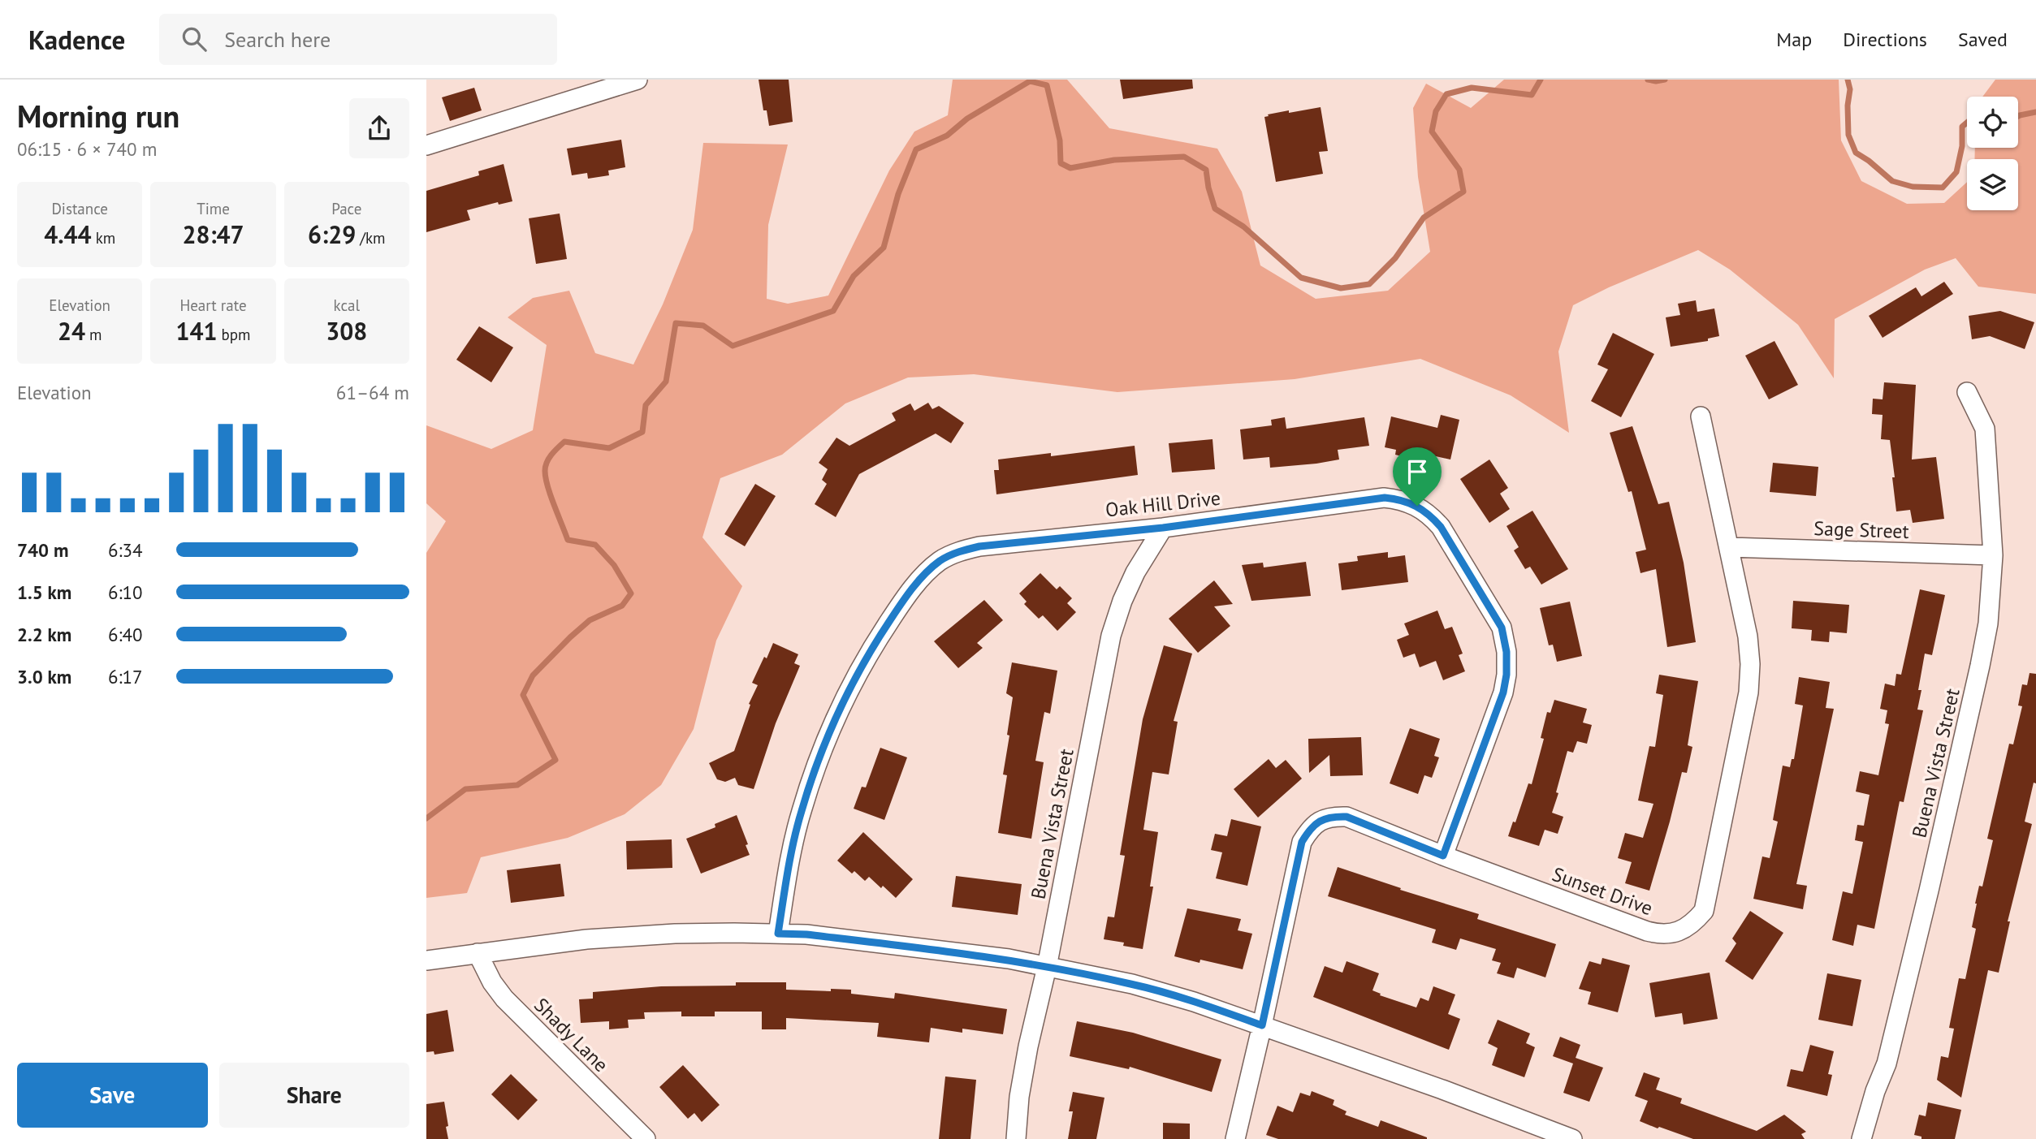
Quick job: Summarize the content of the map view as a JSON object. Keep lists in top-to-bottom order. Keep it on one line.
{"streets":{"street":["Oak Hill Drive","Sage Street","Buena Vista Street","Sunset Drive","Shady Lane"]},"crossings":[["Oak Hill Drive","Buena Vista Street"],["Oak Hill Drive","Sunset Drive"],["Sage Street","Buena Vista Street"],["Sage Street","Sunset Drive"]],"page":{"header":"Kadence","search":"Search here","nav":["Map","Directions","Saved"],"heading":["Morning run","06:15 · 6 × 740 m"],"stats":[["Distance","4.44 km"],["Time","28:47"],["Pace","6:29 /km"],["Elevation","24 m"],["Heart rate","141 bpm"],["kcal","308"]],"chart":["Elevation","61–64 m"],"list":[{"name":"740 m","note":"6:34"},{"name":"1.5 km","note":"6:10"},{"name":"2.2 km","note":"6:40"},{"name":"3.0 km","note":"6:17"}],"buttons":["Save","Share"]}}
